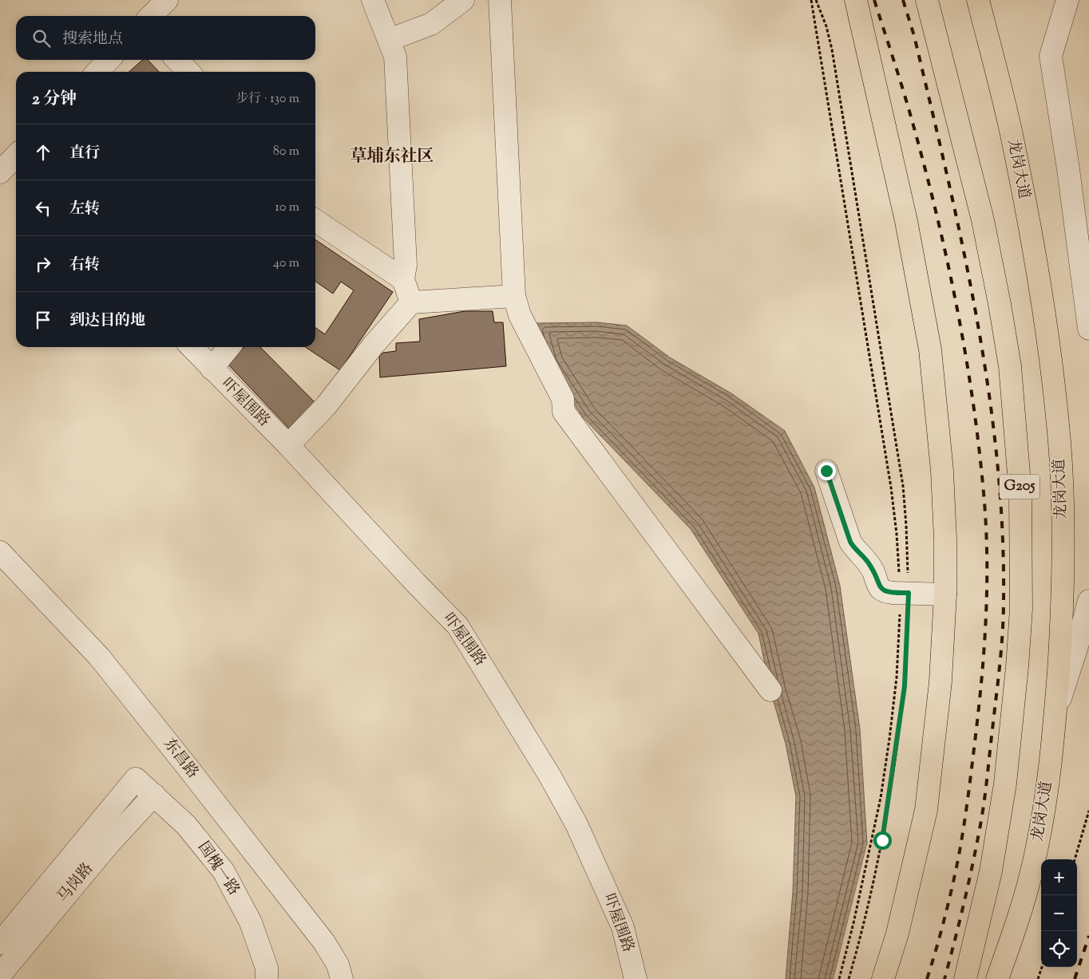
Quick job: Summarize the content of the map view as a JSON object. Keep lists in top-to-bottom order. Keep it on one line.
{"streets":{"main road":["龙岗大道","G205"],"street":["吓屋围路","东昌路","国槐一路","马岗路"]},"crossings":[["国槐一路","马岗路"]],"districts":["草埔东社区"],"page":{"search":"搜索地点","heading":["2 分钟","步行 · 130 m"],"list":[["直行","80 m"],["左转","10 m"],["右转","40 m"],"到达目的地"],"map_buttons":["+","−"]}}
